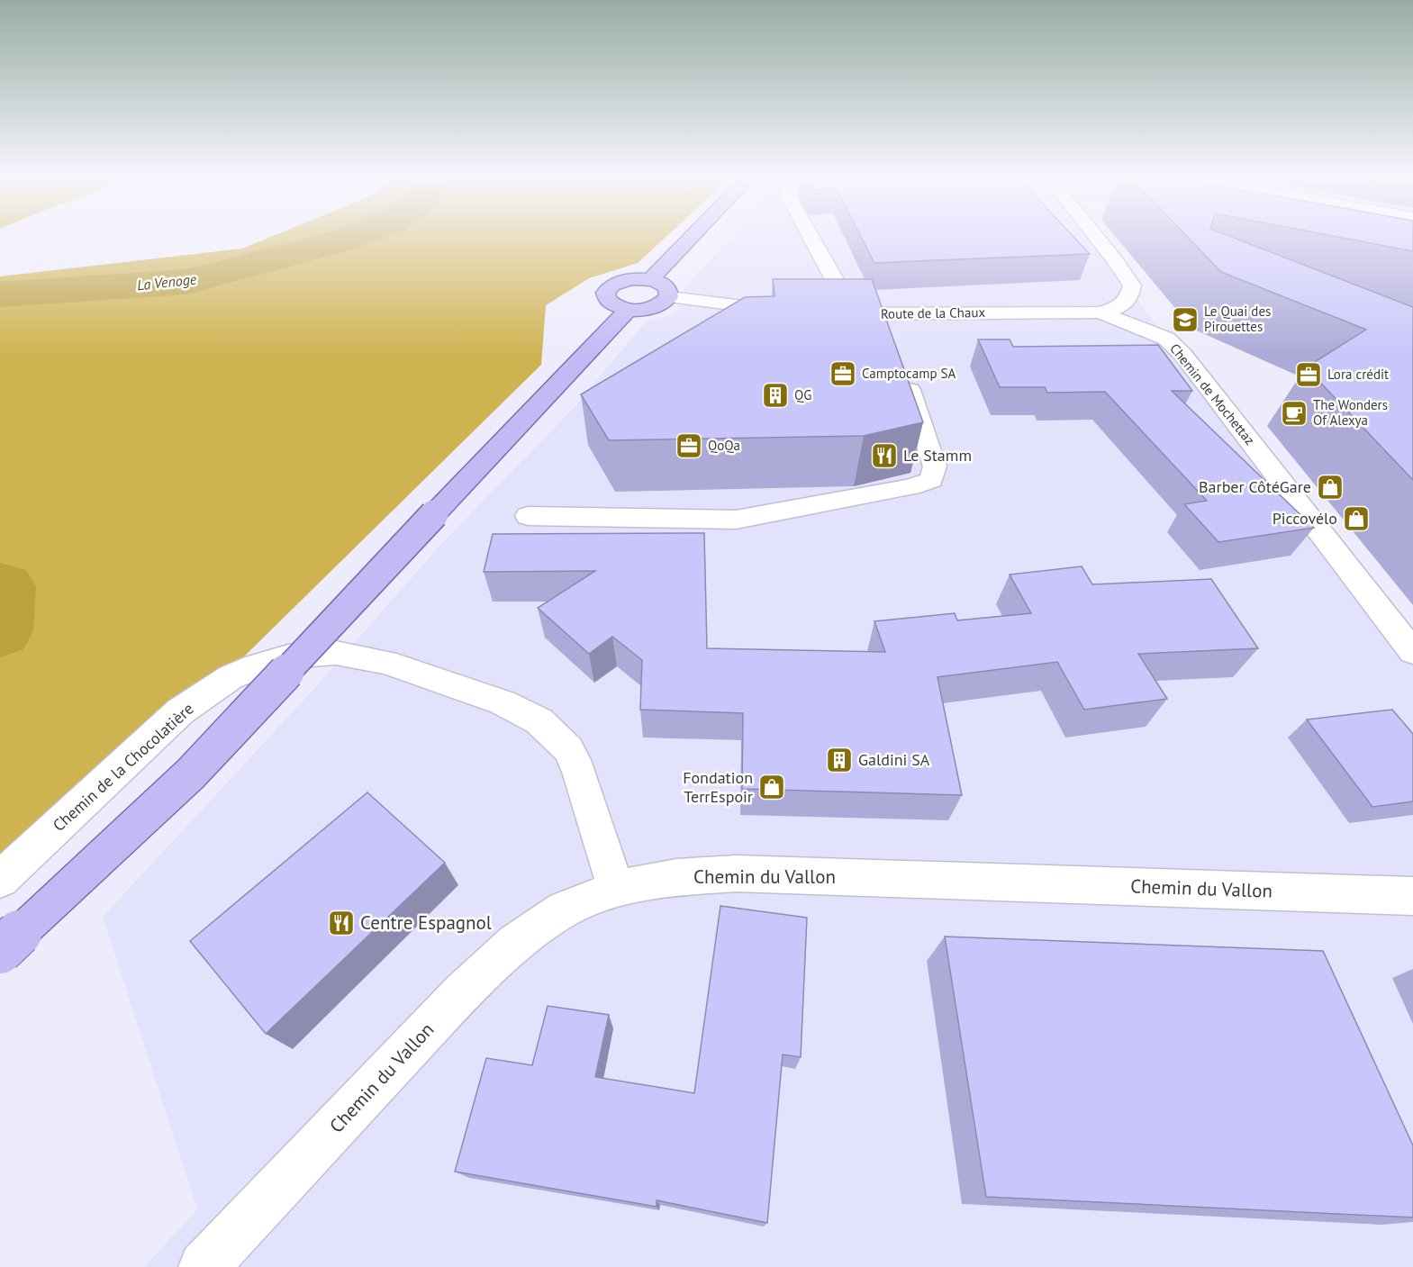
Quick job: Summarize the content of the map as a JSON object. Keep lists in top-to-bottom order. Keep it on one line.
{"streets":{"street":["Route de la Chaux","Chemin de Mochettaz","Chemin de la Chocolatière","Chemin du Vallon"]},"crossings":[["Route de la Chaux","Chemin de Mochettaz"],["Chemin de la Chocolatière","Chemin du Vallon"]],"water":["La Venoge"],"places":{"school or university":["Le Quai des Pirouettes"],"office":["Camptocamp SA","Lora crédit","QoQa"],"building":["QG","Galdini SA"],"cafe":["The Wonders Of Alexya"],"restaurant":["Le Stamm","Centre Espagnol"],"shop":["Barber CôtéGare","Piccovélo","Fondation TerrEspoir"]}}
